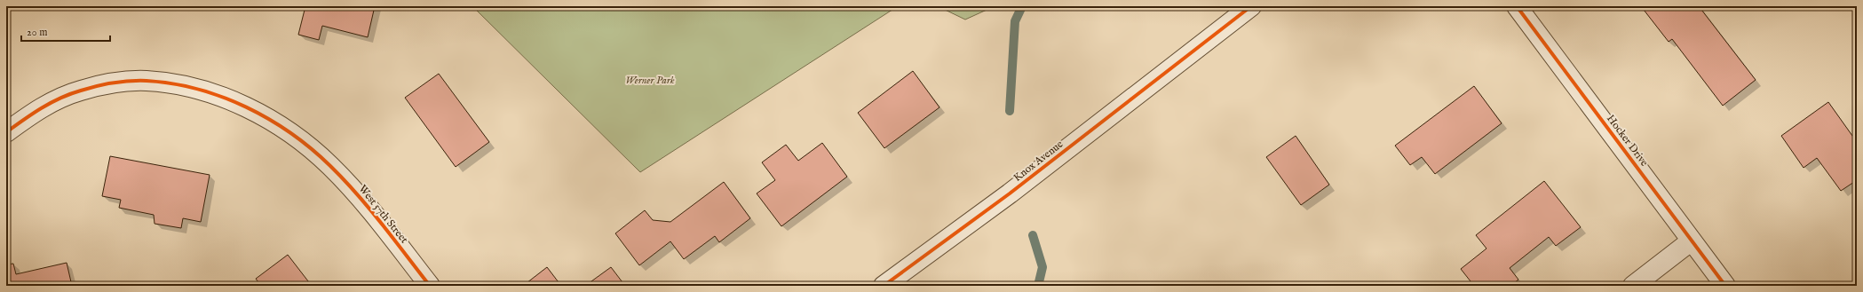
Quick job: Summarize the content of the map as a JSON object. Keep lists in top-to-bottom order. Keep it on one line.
{"streets":{"street":["Hocker Drive","Knox Avenue","West 57th Street"]},"parks":["Werner Park"],"scale_bar":"20 m"}
